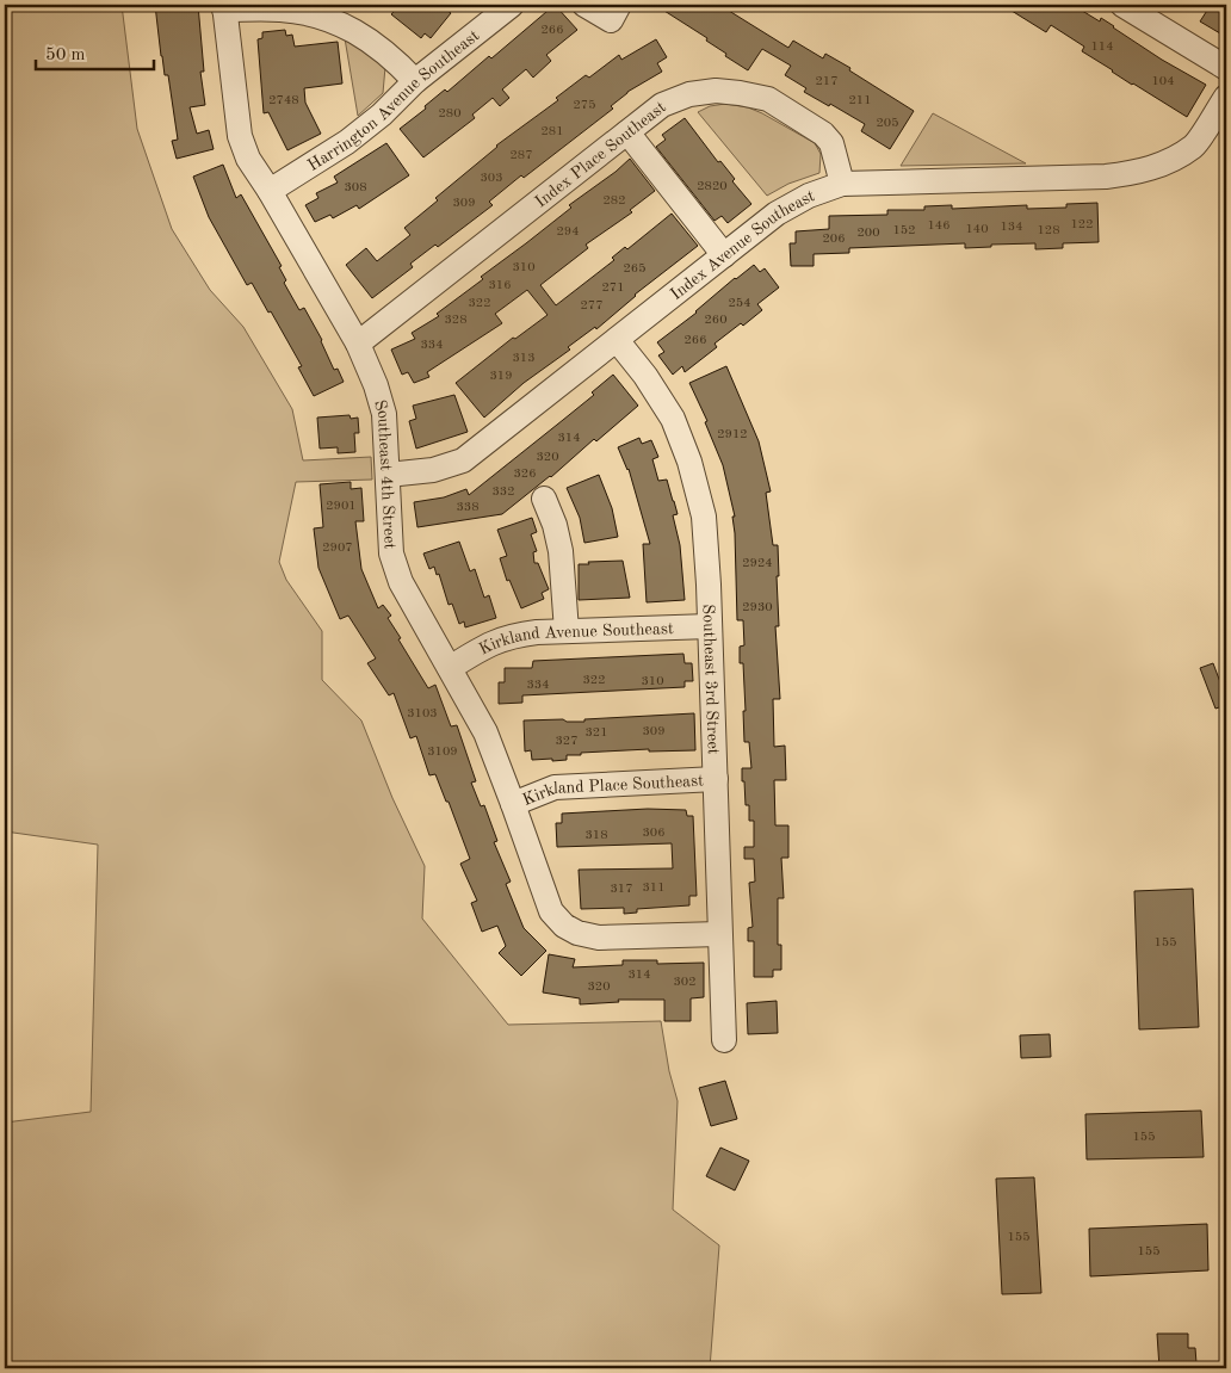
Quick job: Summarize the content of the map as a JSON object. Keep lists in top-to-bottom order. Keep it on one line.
{"streets":{"street":["Harrington Avenue Southeast","Index Place Southeast","Index Avenue Southeast","Southeast 4th Street","Kirkland Avenue Southeast","Southeast 3rd Street","Kirkland Place Southeast"]},"crossings":[["Harrington Avenue Southeast","Southeast 4th Street"],["Index Place Southeast","Index Avenue Southeast"],["Index Place Southeast","Southeast 4th Street"],["Index Avenue Southeast","Southeast 4th Street"],["Index Avenue Southeast","Southeast 3rd Street"],["Southeast 4th Street","Kirkland Avenue Southeast"],["Southeast 4th Street","Southeast 3rd Street"],["Southeast 4th Street","Kirkland Place Southeast"],["Kirkland Avenue Southeast","Southeast 3rd Street"],["Southeast 3rd Street","Kirkland Place Southeast"]],"house_numbers":["266","114","217","104","2748","211","275","280","205","281","287","303","2820","308","282","309","122","146","134","140","152","128","294","200","206","310","265","316","271","322","254","277","328","260","266","334","313","319","2912","314","320","326","332","2901","338","2907","2924","2930","322","310","334","3103","309","321","327","3109","306","318","311","317","155","314","302","320","155","155","155"],"scale_bar":"50 m"}
